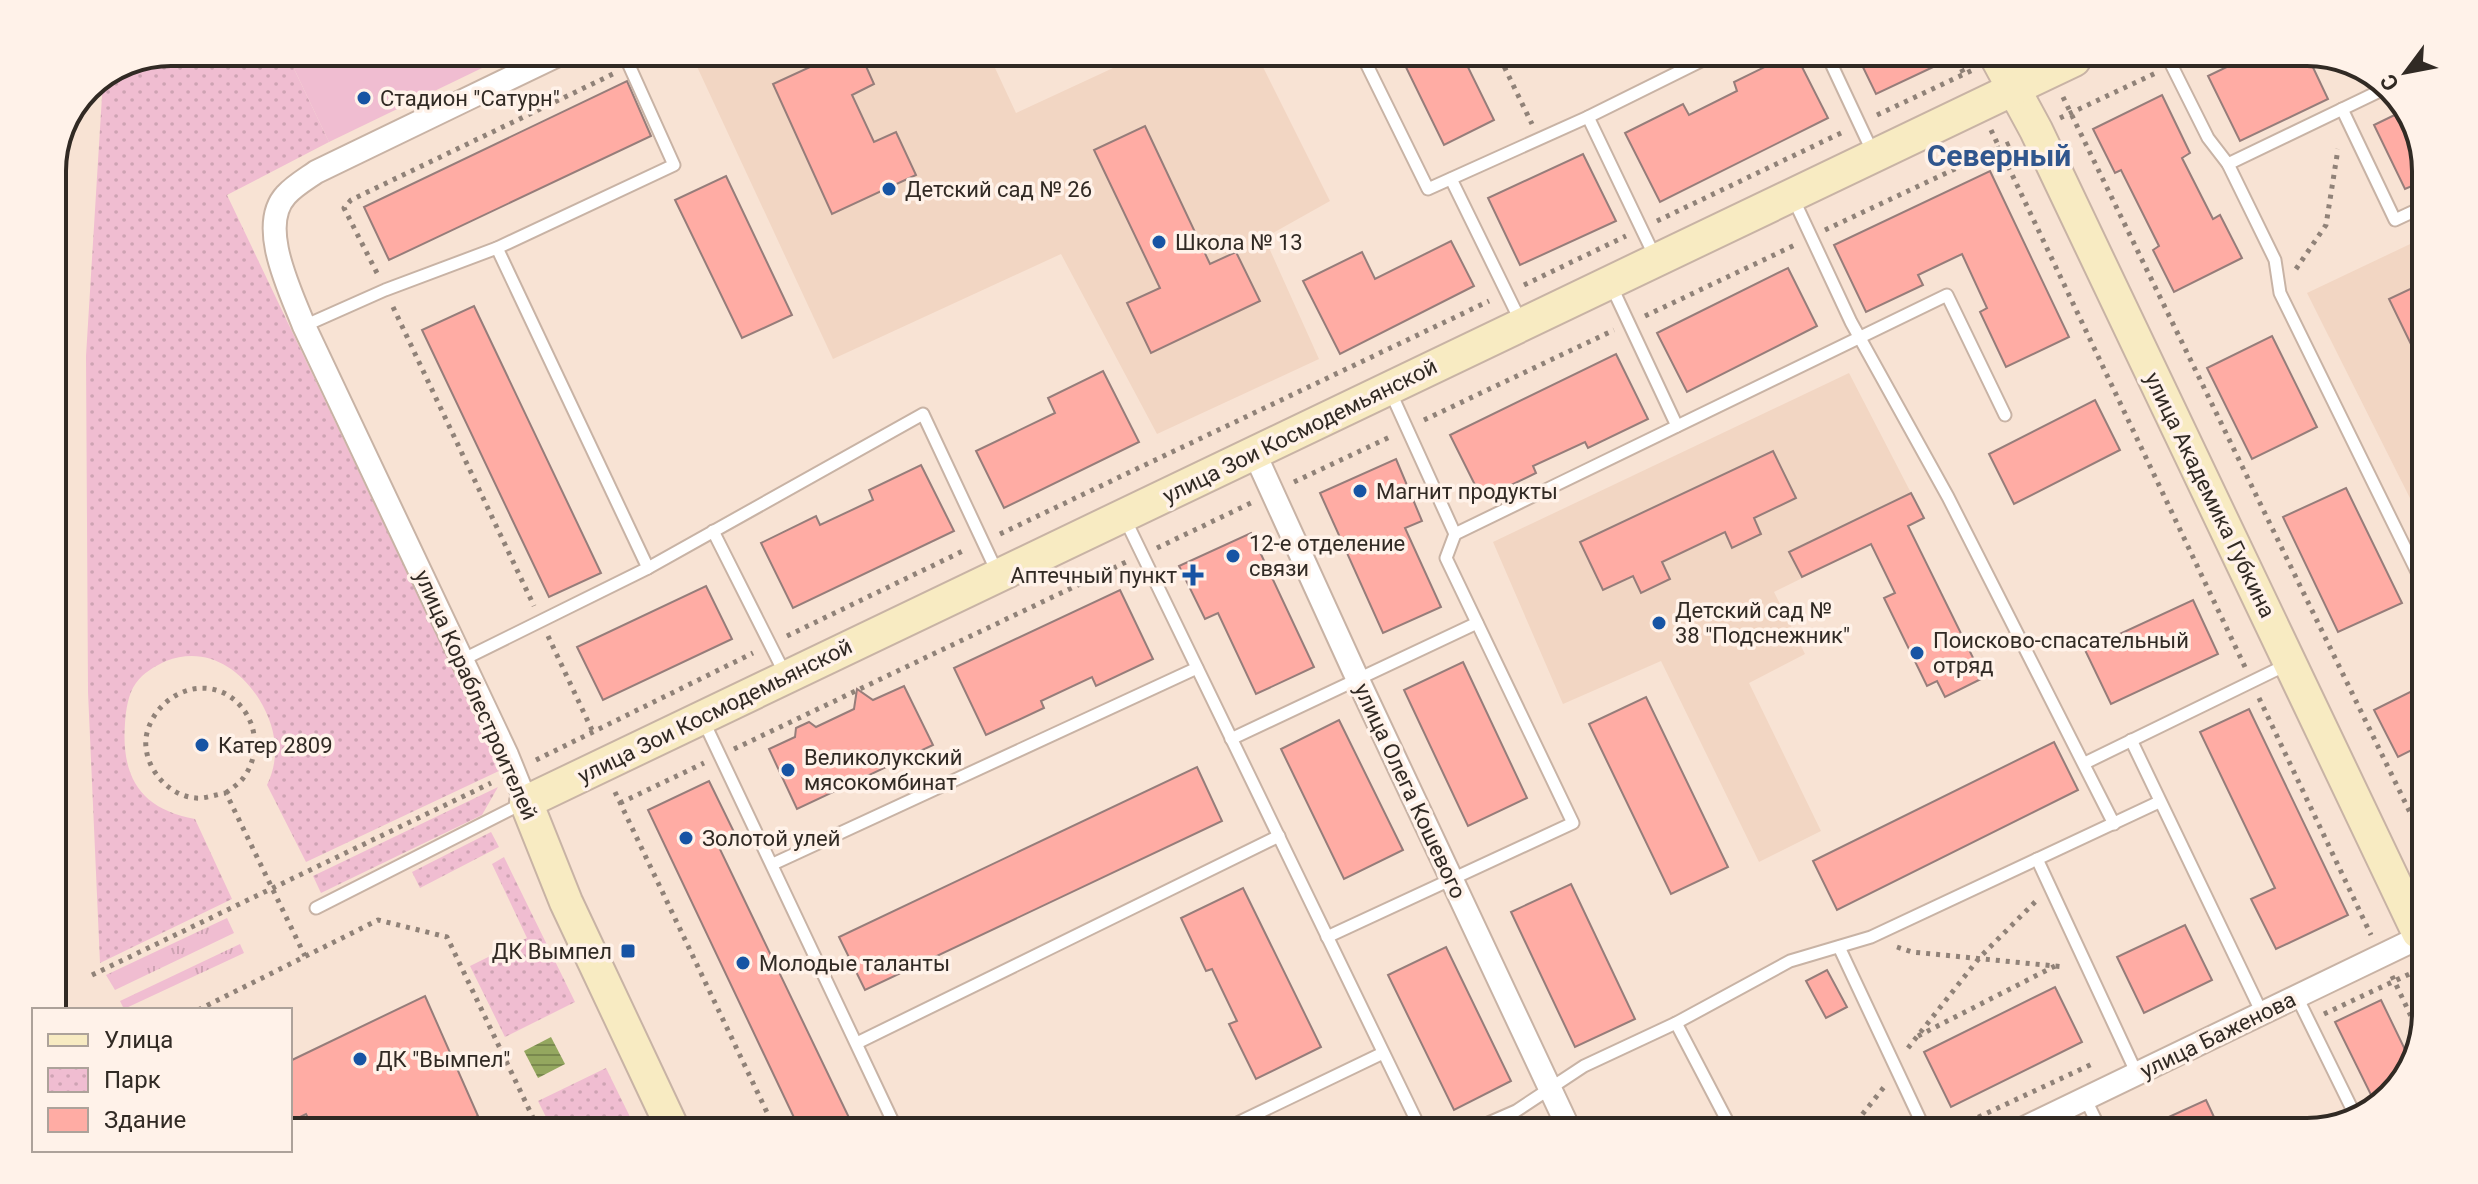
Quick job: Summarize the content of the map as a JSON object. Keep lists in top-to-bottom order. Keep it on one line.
{"streets":{"street":["улица Зои Космодемьянской","улица Академика Губкина","улица Кораблестроителей","улица Олега Кошевого","улица Баженова"]},"crossings":[["улица Зои Космодемьянской","улица Академика Губкина"],["улица Зои Космодемьянской","улица Кораблестроителей"],["улица Зои Космодемьянской","улица Олега Кошевого"]],"districts":["Северный"],"places":{"other":["Стадион \"Сатурн\"","Детский сад № 26","Школа № 13","Магнит продукты","12-е отделение связи","Детский сад № 38 \"Подснежник\"","Поисково-спасательный отряд","Катер 2809","Великолукский мясокомбинат","Золотой улей","Молодые таланты","ДК \"Вымпел\""],"health":["Аптечный пункт"],"transit":["ДК Вымпел"]},"legend":["Улица","Парк","Здание"],"north":"bottom left"}
